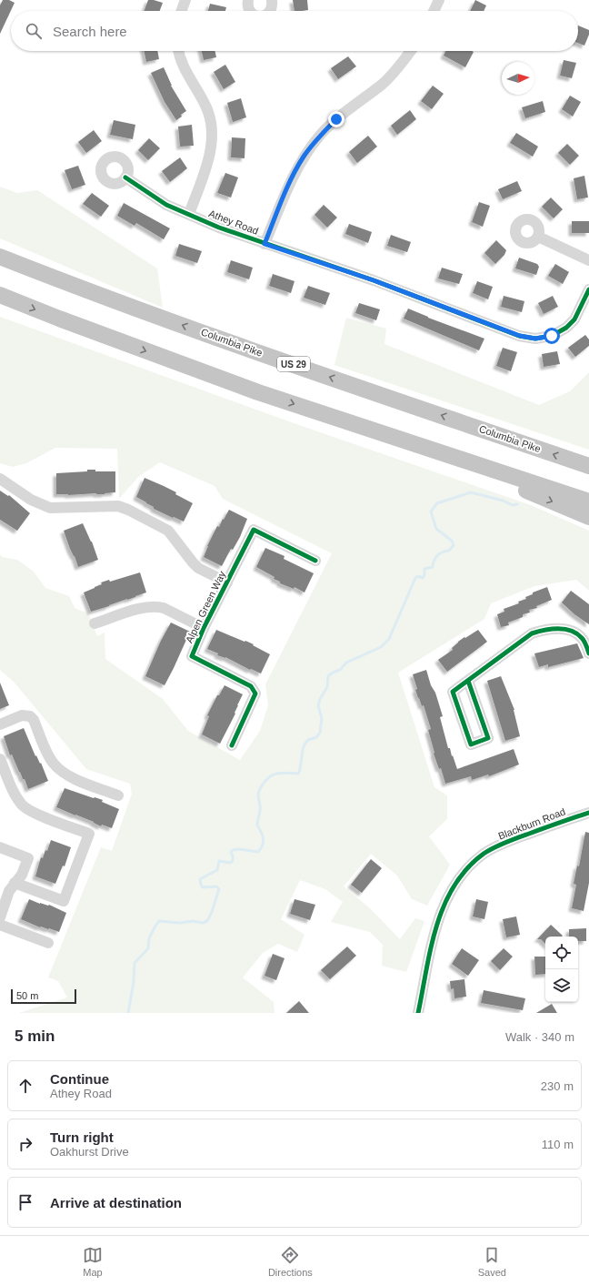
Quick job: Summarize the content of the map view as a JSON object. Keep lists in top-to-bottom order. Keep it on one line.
{"streets":{"highway":["Columbia Pike","US 29"],"street":["Athey Road","Alpen Green Way","Blackburn Road"]},"scale_bar":"50 m","north":"right","page":{"search":"Search here","scale":"50 m","heading":["5 min","Walk · 340 m"],"list":[["Continue","Athey Road","230 m"],["Turn right","Oakhurst Drive","110 m"],"Arrive at destination"],"nav":["Map","Directions","Saved"]}}
